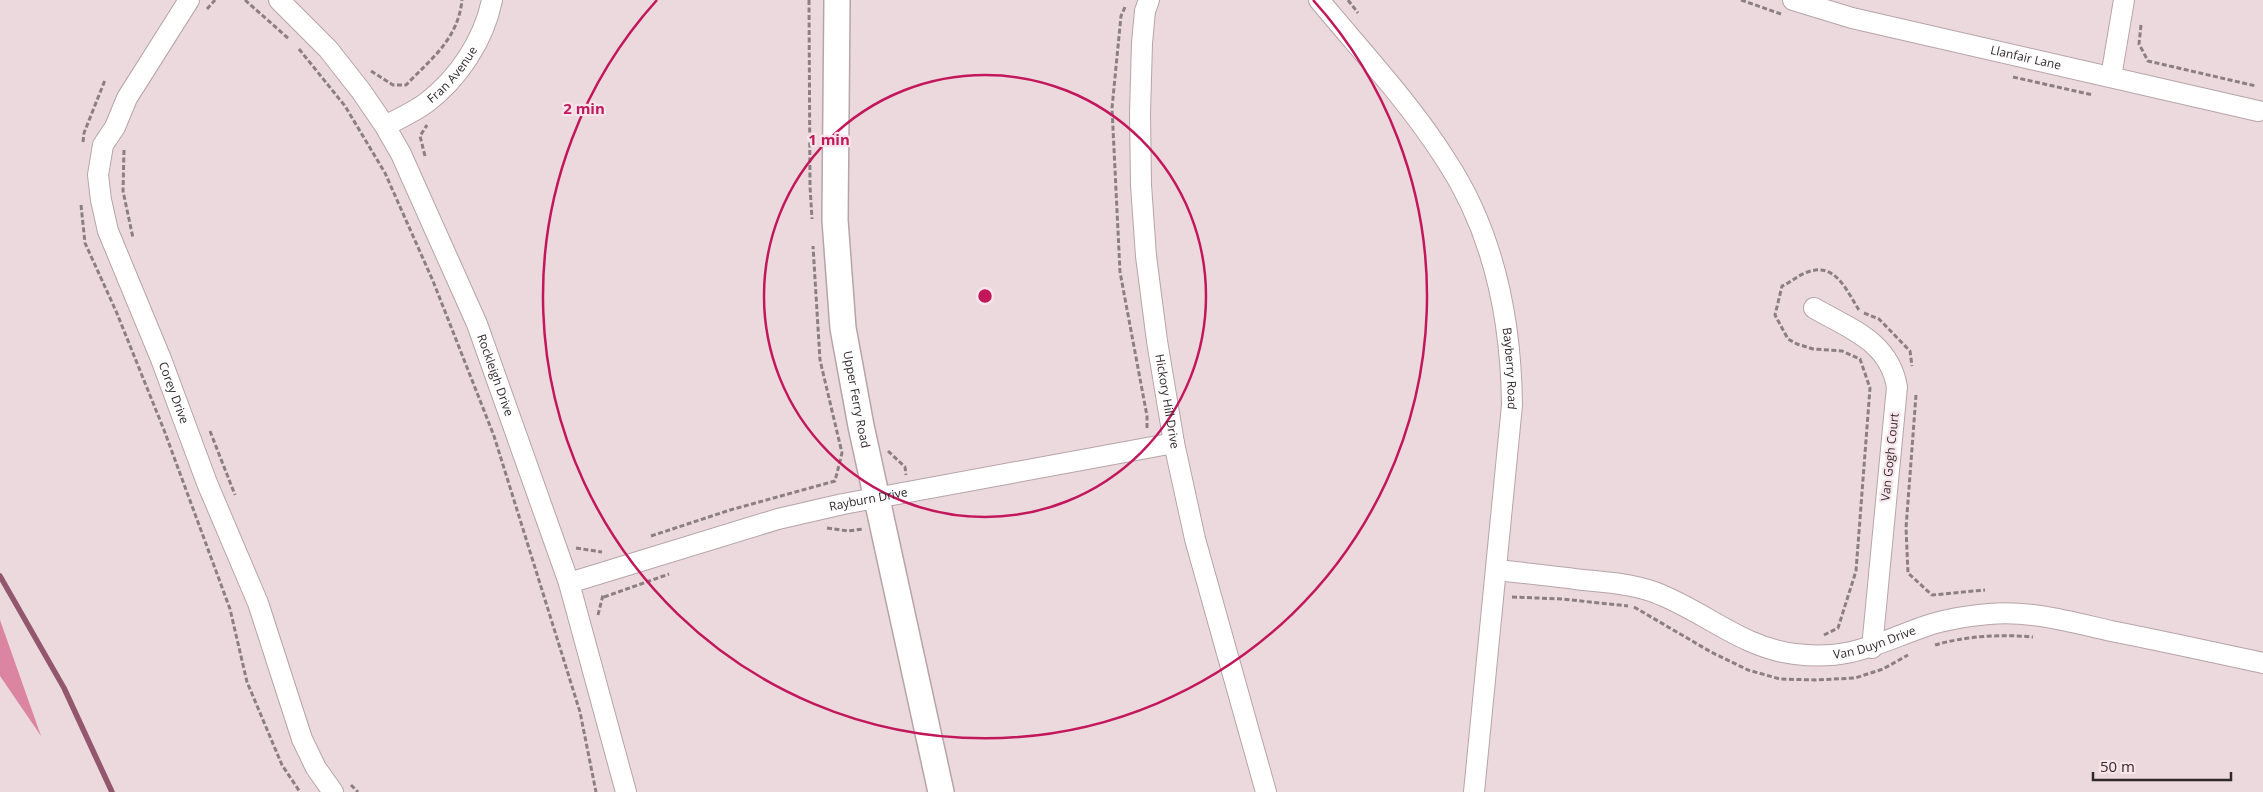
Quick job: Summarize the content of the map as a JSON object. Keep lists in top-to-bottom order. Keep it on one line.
{"streets":{"main road":["Upper Ferry Road"],"street":["Llanfair Lane","Fran Avenue","Bayberry Road","Rockleigh Drive","Corey Drive","Hickory Hill Drive","Van Gogh Court","Rayburn Drive","Van Duyn Drive"]},"crossings":[["Fran Avenue","Rockleigh Drive"],["Bayberry Road","Van Duyn Drive"],["Rockleigh Drive","Rayburn Drive"],["Upper Ferry Road","Rayburn Drive"],["Hickory Hill Drive","Rayburn Drive"],["Van Gogh Court","Van Duyn Drive"]],"scale_bar":"50 m","rings":["2 min","1 min"]}
